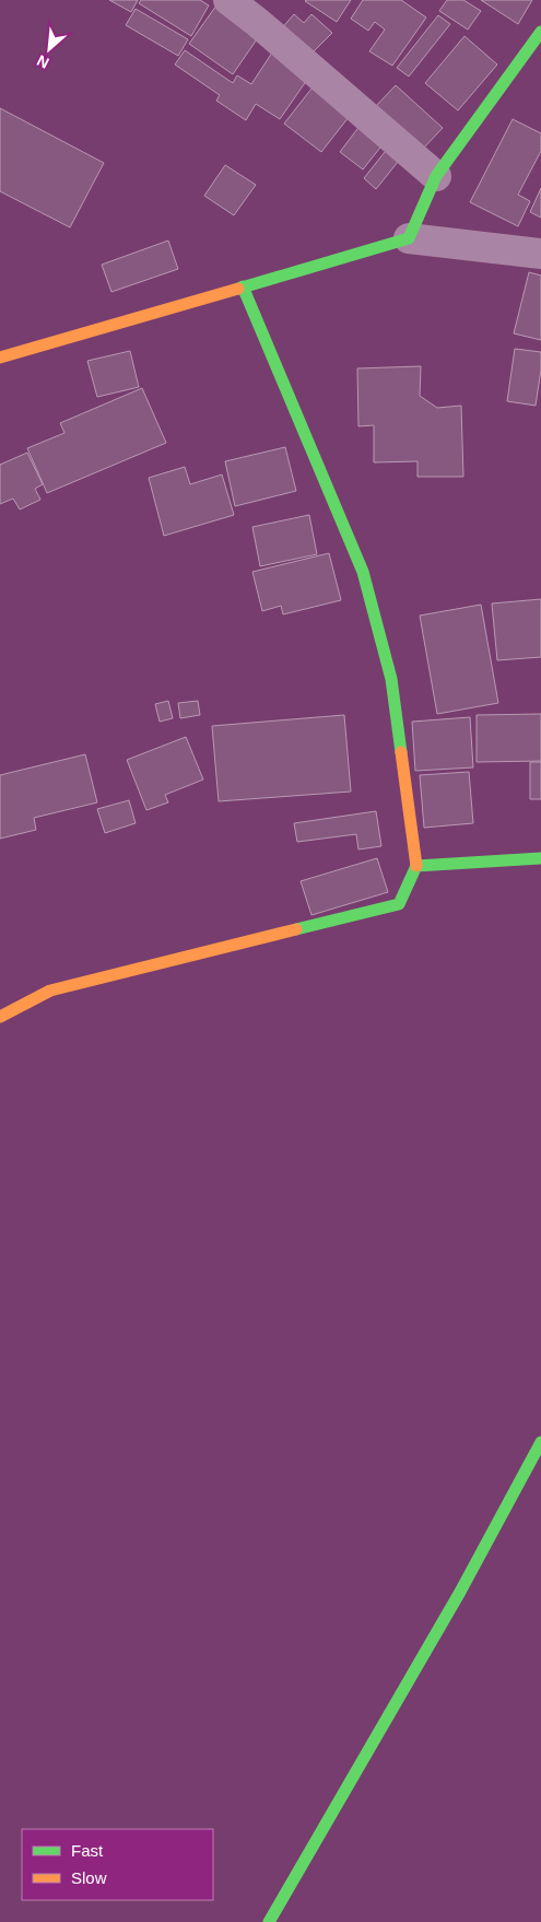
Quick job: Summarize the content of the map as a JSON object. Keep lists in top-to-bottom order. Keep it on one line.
{"legend":["Fast","Slow"],"north":"bottom left"}
